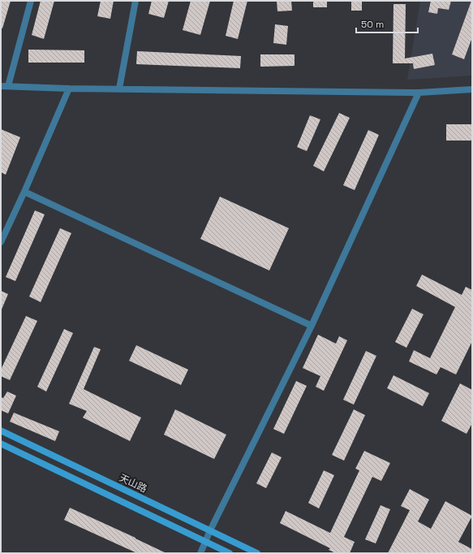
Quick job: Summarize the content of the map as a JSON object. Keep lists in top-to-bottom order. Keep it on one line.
{"streets":{"main road":["天山路"]},"scale_bar":"50 m"}
